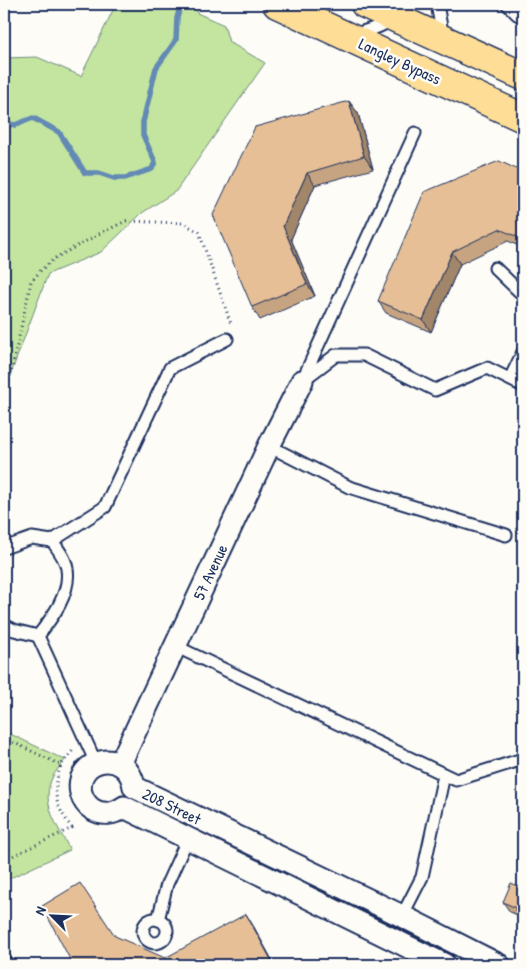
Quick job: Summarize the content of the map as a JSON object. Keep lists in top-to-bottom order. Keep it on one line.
{"streets":{"main road":["Langley Bypass"],"street":["57 Avenue","208 Street"]},"crossings":[["57 Avenue","208 Street"]],"north":"top left"}
